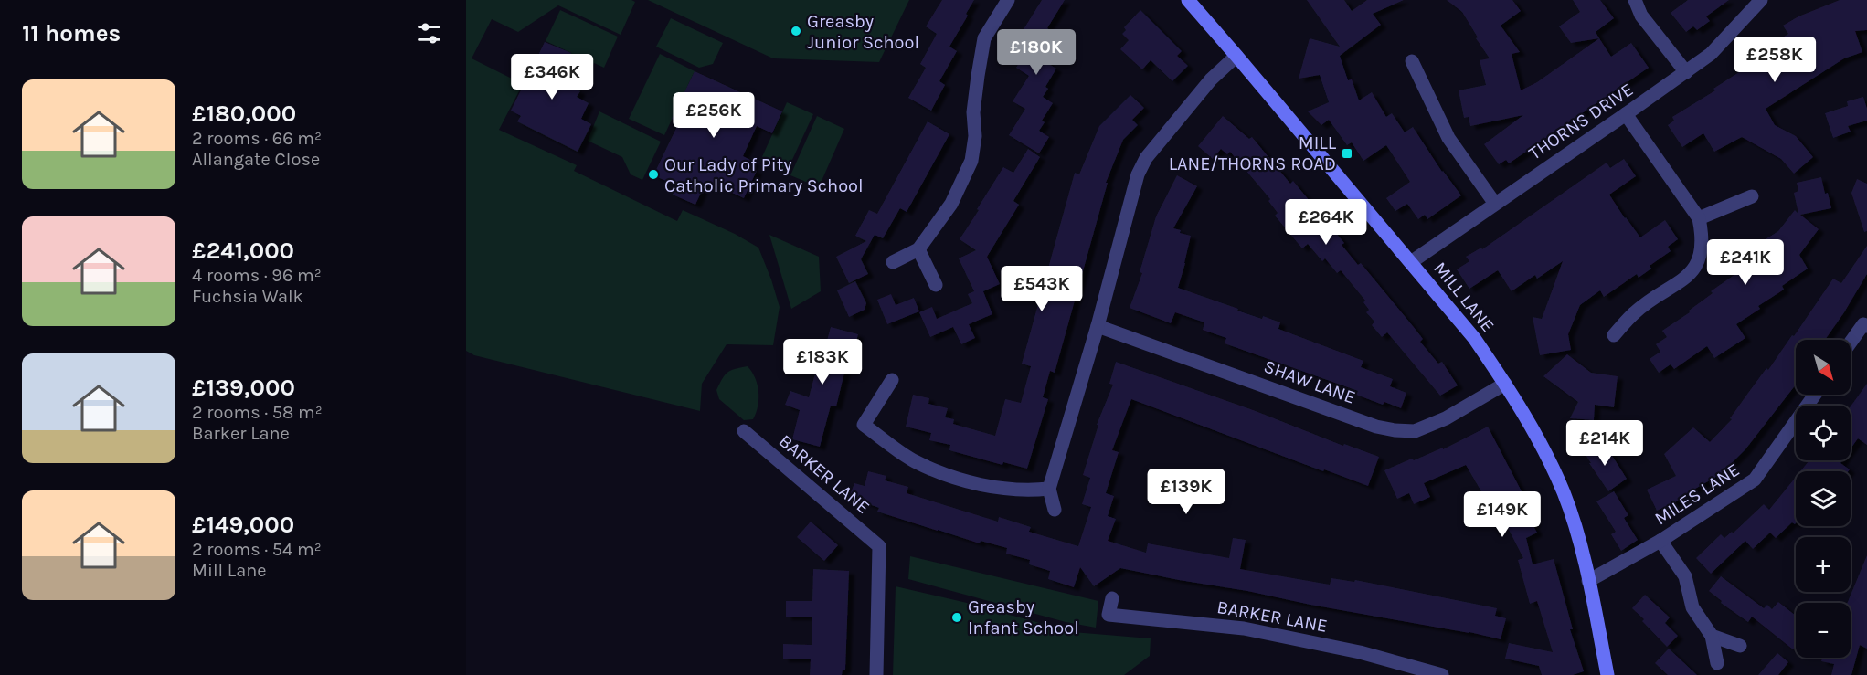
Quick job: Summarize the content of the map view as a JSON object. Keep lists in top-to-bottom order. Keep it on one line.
{"streets":{"street":["THORNS DRIVE","MILL LANE","SHAW LANE","BARKER LANE","MILES LANE"]},"crossings":[["THORNS DRIVE","MILL LANE"],["MILL LANE","SHAW LANE"],["MILL LANE","MILES LANE"]],"places":{"other":["Greasby Junior School","Our Lady of Pity Catholic Primary School","Greasby Infant School"],"transit":["MILL LANE/THORNS ROAD"]},"north":"bottom right","page":{"heading":"11 homes","price":["£180K","£258K","£346K","£256K","£264K","£241K","£543K","£183K","£214K","£139K","£149K"],"list":[{"name":"£180,000","note":"2 rooms · 66 m² · Allangate Close"},{"name":"£241,000","note":"4 rooms · 96 m² · Fuchsia Walk"},{"name":"£139,000","note":"2 rooms · 58 m² · Barker Lane"},{"name":"£149,000","note":"2 rooms · 54 m² · Mill Lane"}],"map_buttons":["+","−"]}}
